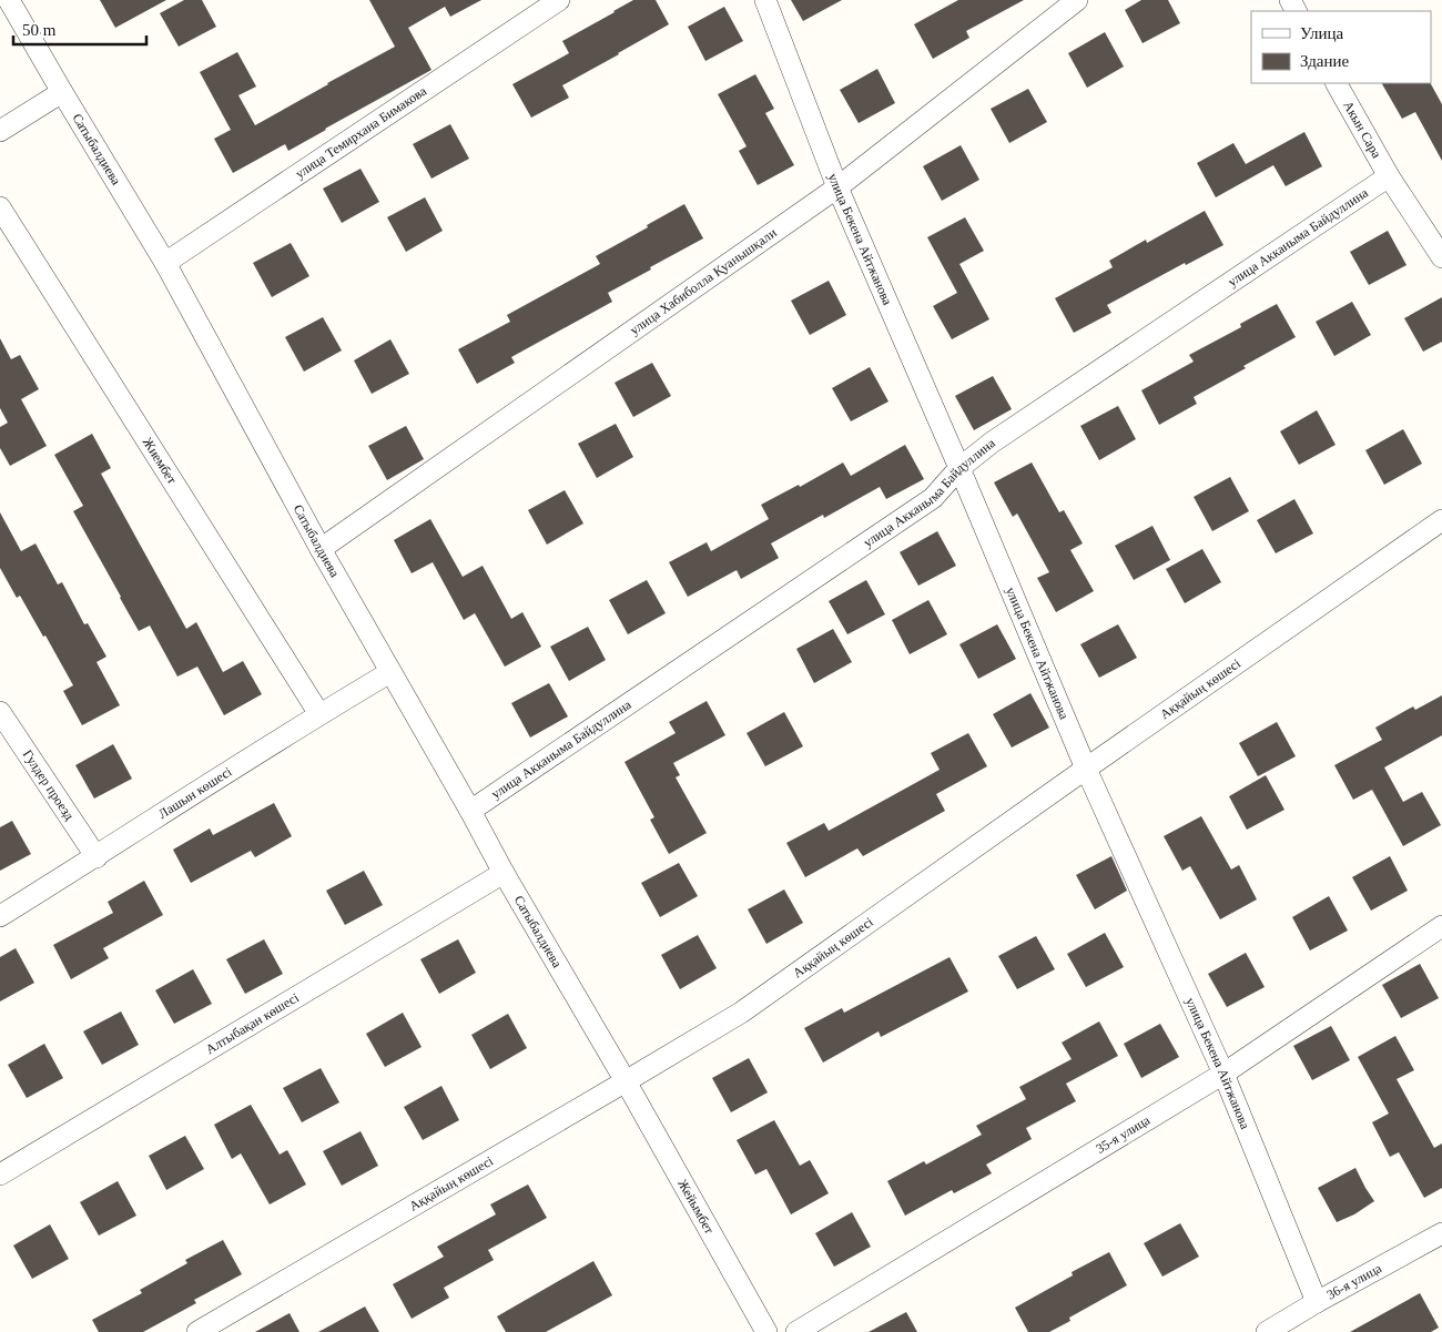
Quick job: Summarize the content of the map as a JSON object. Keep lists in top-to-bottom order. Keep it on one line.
{"streets":{"street":["Акын Сара","улица Темирхана Бимакова","Сатыбалдиева","улица Акканыма Байдуллина","улица Бекена Айтжанова","улица Хабиболла Қуанышқали","Жиембет","Аққайың көшесі","Гулдер проезд","Лашын көшесі","Алтыбақан көшесі","35-я улица","Жейымбет","36-я улица"]},"crossings":[["Акын Сара","улица Акканыма Байдуллина"],["улица Темирхана Бимакова","Сатыбалдиева"],["Сатыбалдиева","улица Акканыма Байдуллина"],["Сатыбалдиева","улица Хабиболла Қуанышқали"],["Сатыбалдиева","Аққайың көшесі"],["Сатыбалдиева","Лашын көшесі"],["Сатыбалдиева","Алтыбақан көшесі"],["Сатыбалдиева","Жейымбет"],["улица Акканыма Байдуллина","улица Бекена Айтжанова"],["улица Бекена Айтжанова","улица Хабиболла Қуанышқали"],["улица Бекена Айтжанова","Аққайың көшесі"],["улица Бекена Айтжанова","35-я улица"],["улица Бекена Айтжанова","36-я улица"],["Жиембет","Лашын көшесі"],["Аққайың көшесі","Жейымбет"],["Гулдер проезд","Лашын көшесі"]],"legend":["Улица","Здание"],"scale_bar":"50 m"}
